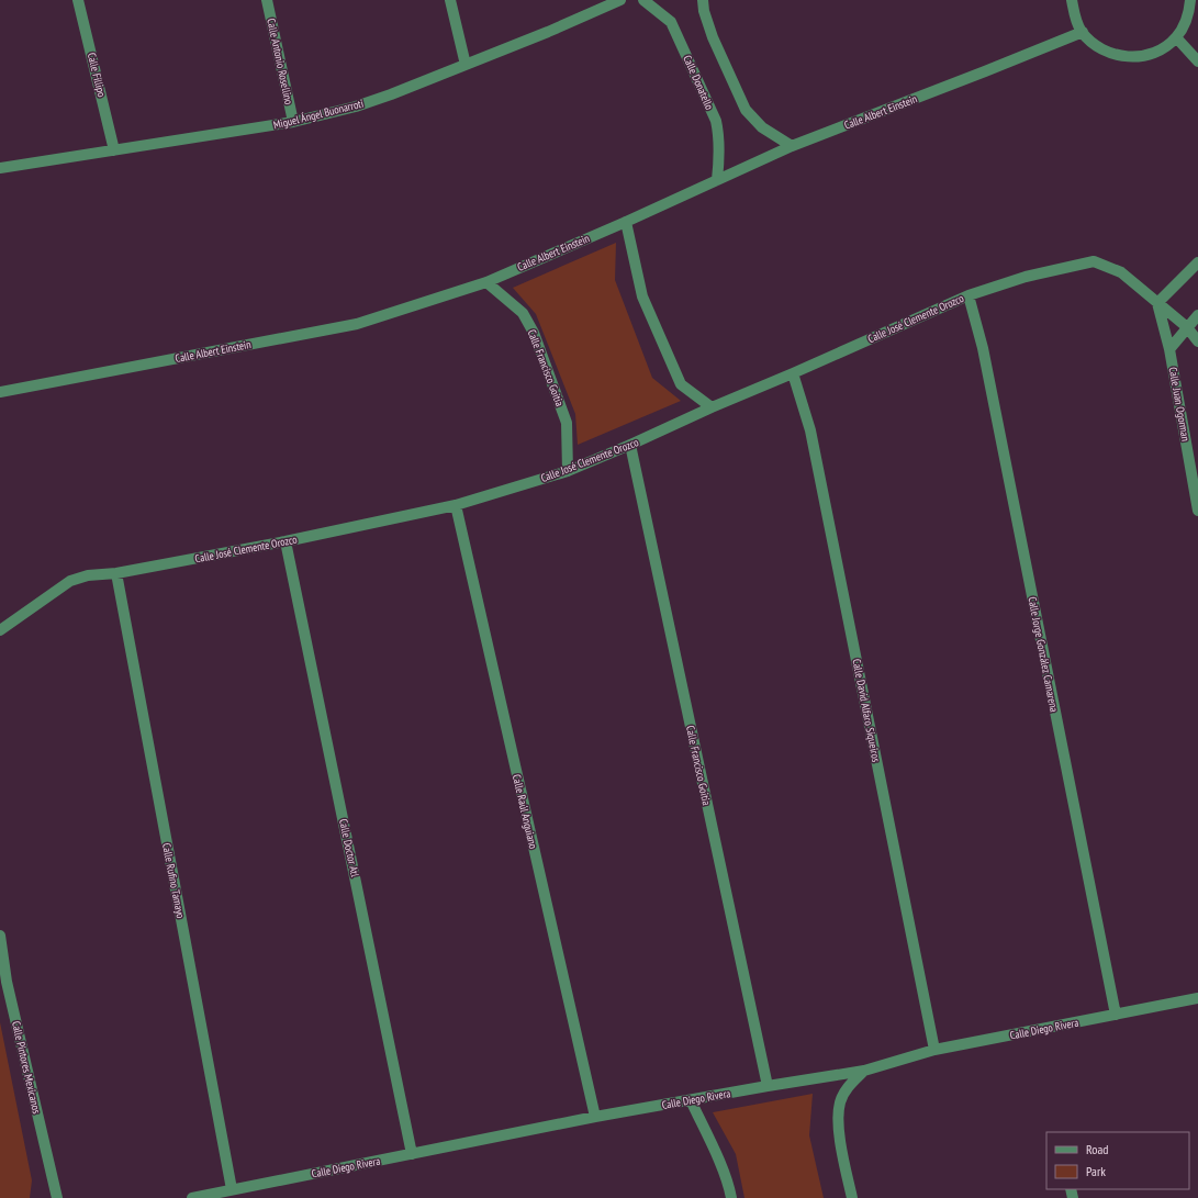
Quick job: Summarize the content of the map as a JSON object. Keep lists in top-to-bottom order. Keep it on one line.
{"streets":{"street":["Calle Antonio Rosellino","Calle Fillipo","Calle Donatello","Calle Albert Einstein","Miguel Ángel Buonarroti","Calle José Clemente Orozco","Calle Francisco Goitia","Calle Juan Ogorman","Calle Jorge González Camarena","Calle David Alfaro Siqueiros","Calle Raúl Anguiano","Calle Doctor Atl","Calle Rufino Tamayo","Calle Diego Rivera","Calle Pintores Mexicanos"]},"crossings":[["Calle Antonio Rosellino","Miguel Ángel Buonarroti"],["Calle Fillipo","Miguel Ángel Buonarroti"],["Calle Donatello","Calle Albert Einstein"],["Calle Albert Einstein","Calle Francisco Goitia"],["Calle José Clemente Orozco","Calle Francisco Goitia"],["Calle José Clemente Orozco","Calle Juan Ogorman"],["Calle José Clemente Orozco","Calle Jorge González Camarena"],["Calle José Clemente Orozco","Calle David Alfaro Siqueiros"],["Calle José Clemente Orozco","Calle Raúl Anguiano"],["Calle José Clemente Orozco","Calle Doctor Atl"],["Calle José Clemente Orozco","Calle Rufino Tamayo"],["Calle Francisco Goitia","Calle Diego Rivera"],["Calle Jorge González Camarena","Calle Diego Rivera"],["Calle David Alfaro Siqueiros","Calle Diego Rivera"],["Calle Raúl Anguiano","Calle Diego Rivera"],["Calle Doctor Atl","Calle Diego Rivera"],["Calle Rufino Tamayo","Calle Diego Rivera"]],"legend":["Road","Park"]}
